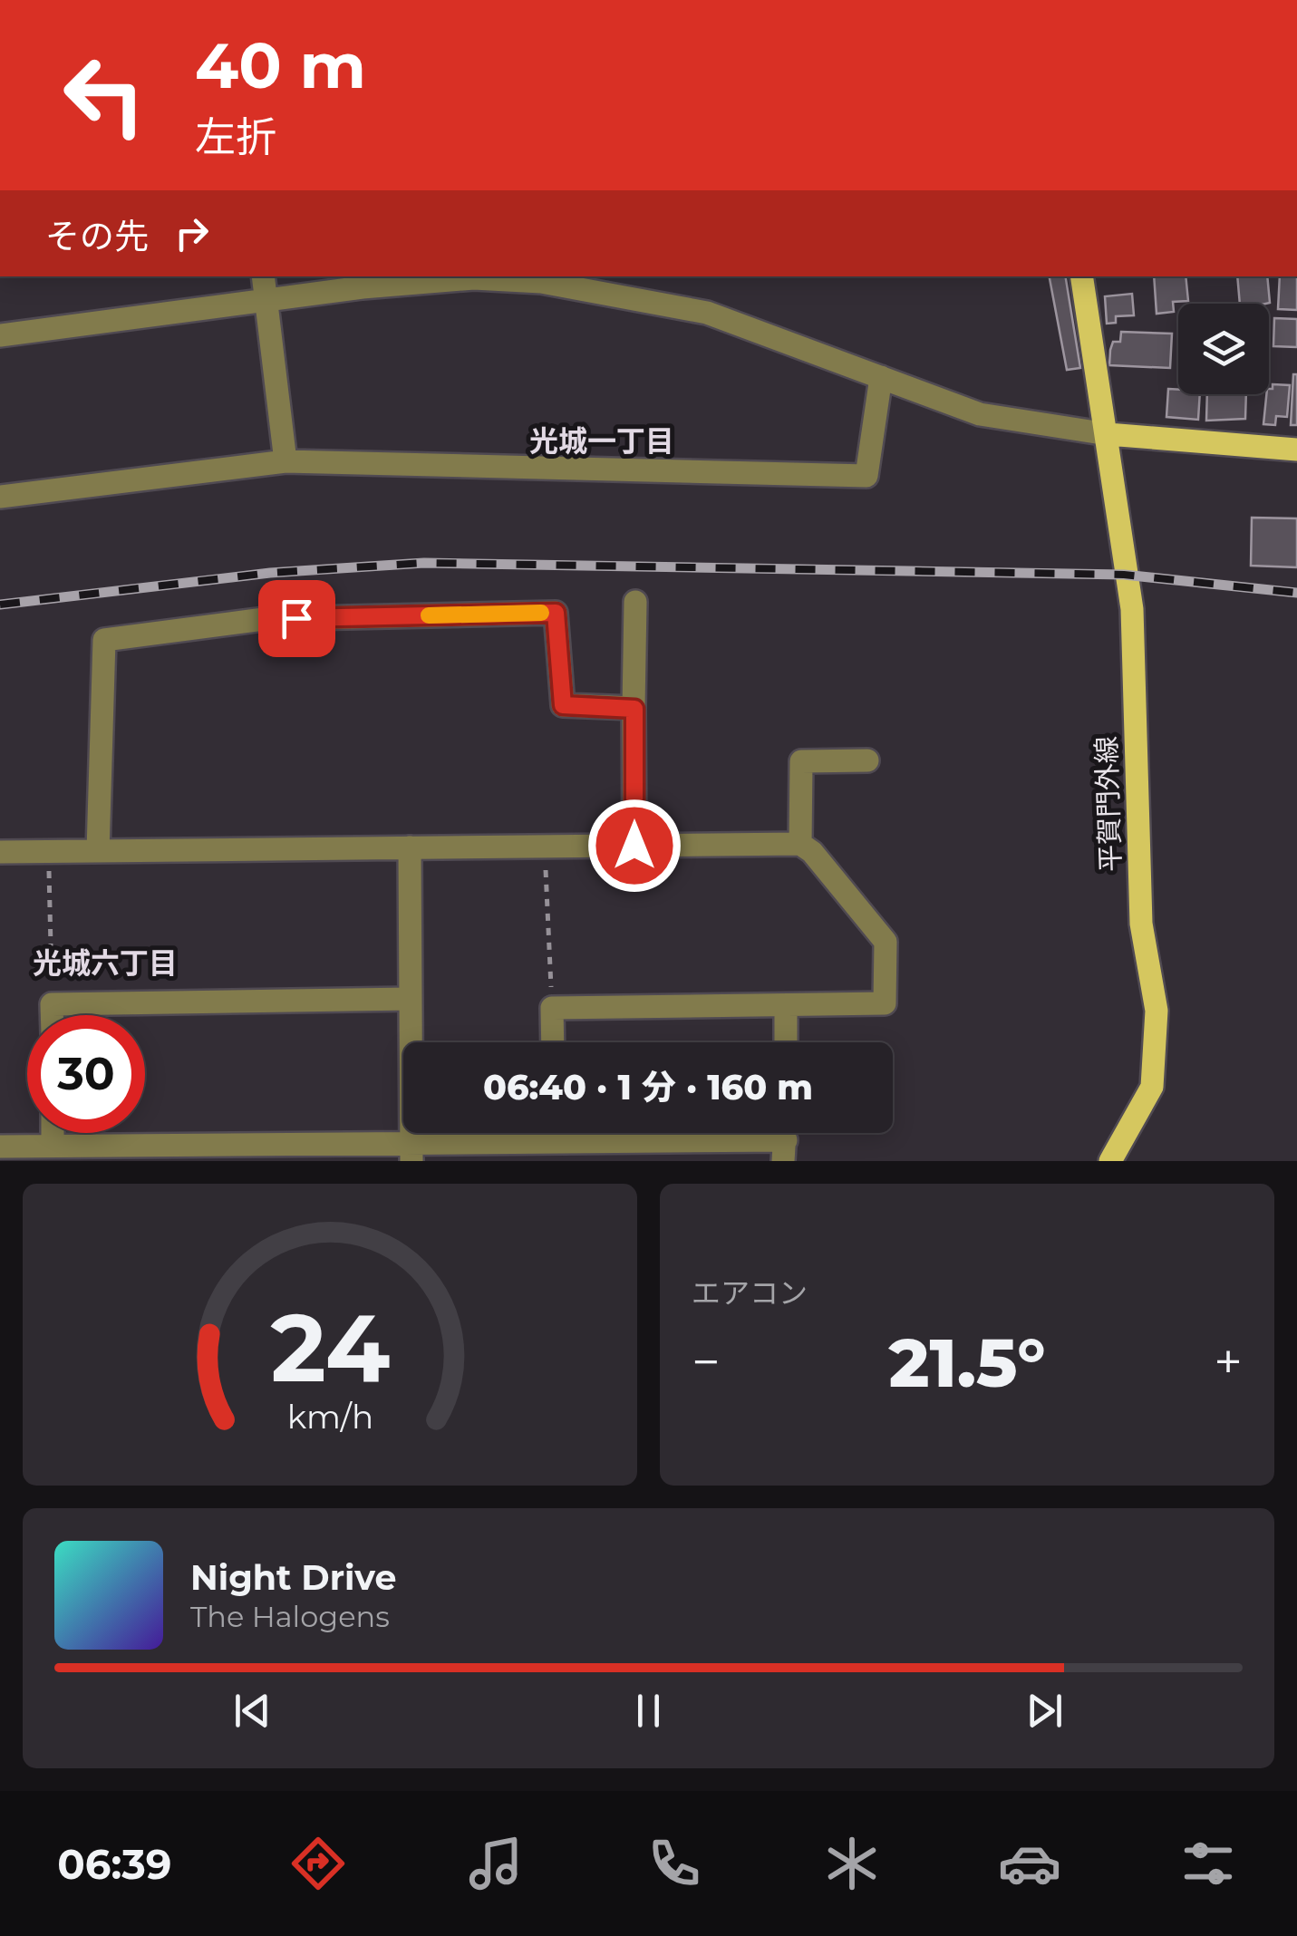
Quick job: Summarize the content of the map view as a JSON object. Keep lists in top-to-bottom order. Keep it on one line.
{"streets":{"main road":["平賀門外線"]},"districts":["光城一丁目","光城六丁目"],"page":{"turn":["40 m","左折"],"then":"その先","limit":"30","trip":"06:40 · 1 分 · 160 m","tile":"エアコン","heat":["−","21.5°","+"],"song":["Night Drive","The Halogens"],"tabs":"06:39","gauge":["24","km/h"]}}
